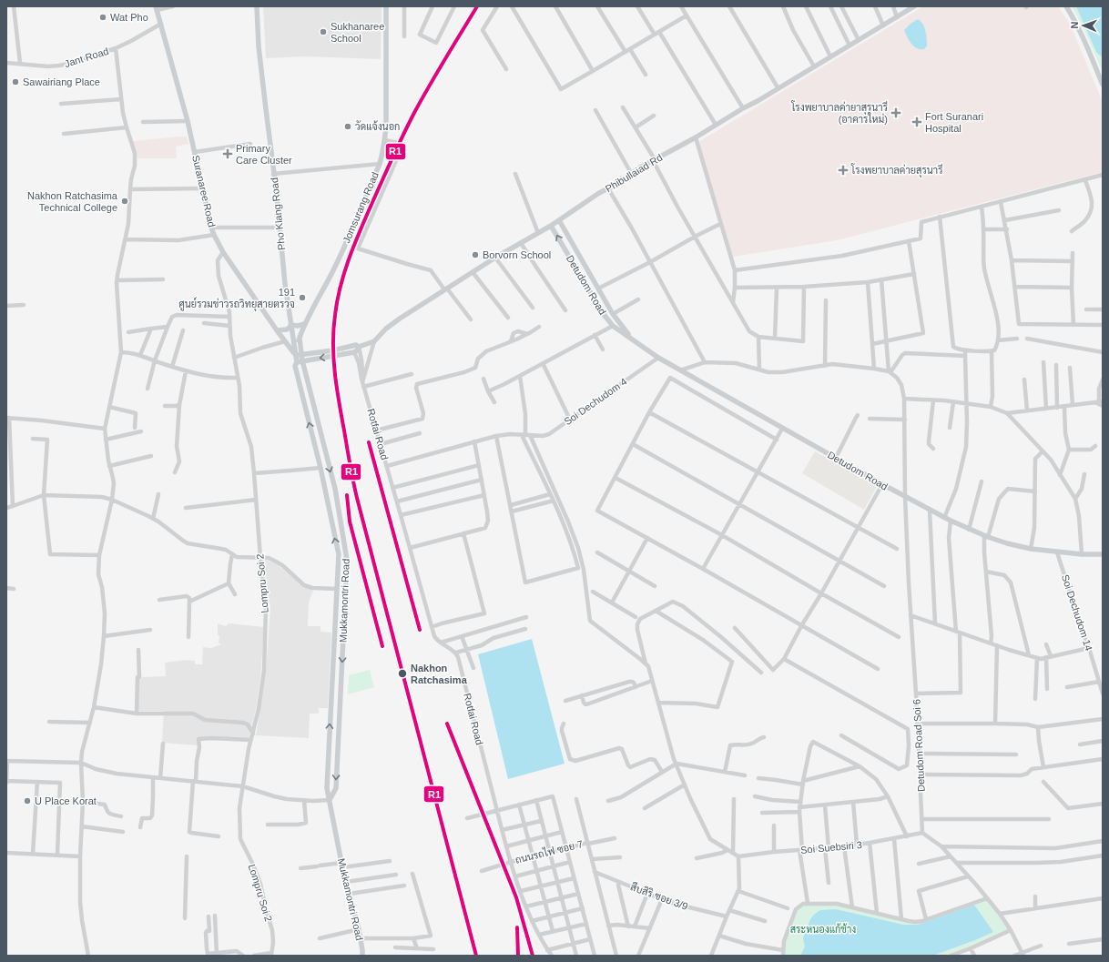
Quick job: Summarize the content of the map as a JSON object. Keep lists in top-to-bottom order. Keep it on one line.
{"streets":{"main road":["Phibullaiad Rd","Suranaree Road","Jomsurang Road","Pho Klang Road","Detudom Road","Mukkamontri Road"],"street":["Jant Road","Soi Dechudom 4","Rotfai Road","Lompru Soi 2","Soi Dechudom 14","Detudom Road Soi 6","Soi Suebsiri 3","ถนนรถไฟ ซอย 7","สืบสิริ ซอย 3/9"]},"crossings":[["Jant Road","Suranaree Road"],["Phibullaiad Rd","Suranaree Road"],["Phibullaiad Rd","Jomsurang Road"],["Phibullaiad Rd","Pho Klang Road"],["Phibullaiad Rd","Detudom Road"],["Phibullaiad Rd","Rotfai Road"],["Suranaree Road","Jomsurang Road"],["Suranaree Road","Pho Klang Road"],["Suranaree Road","Lompru Soi 2"],["Jomsurang Road","Pho Klang Road"],["Pho Klang Road","Mukkamontri Road"],["Detudom Road","Soi Dechudom 4"],["Detudom Road","Soi Dechudom 14"],["Detudom Road","Detudom Road Soi 6"],["Soi Dechudom 4","Rotfai Road"],["Rotfai Road","ถนนรถไฟ ซอย 7"],["Detudom Road Soi 6","Soi Suebsiri 3"]],"parks":["สระหนองแก้ช้าง"],"places":{"other":["Wat Pho","Sukhanaree School","Sawairiang Place","วัดแจ้งนอก","Nakhon Ratchasima Technical College","Borvorn School","191 ศูนย์รวมข่าวรถวิทยุสายตรวจ","Nakhon Ratchasima","U Place Korat"],"health":["โรงพยาบาลค่ายาสุรนารี (อาคารใหม่)","Fort Suranari Hospital","Primary Care Cluster","โรงพยาบาลค่ายสุรนารี"]},"lines":["transit line R1"],"north":"left"}
